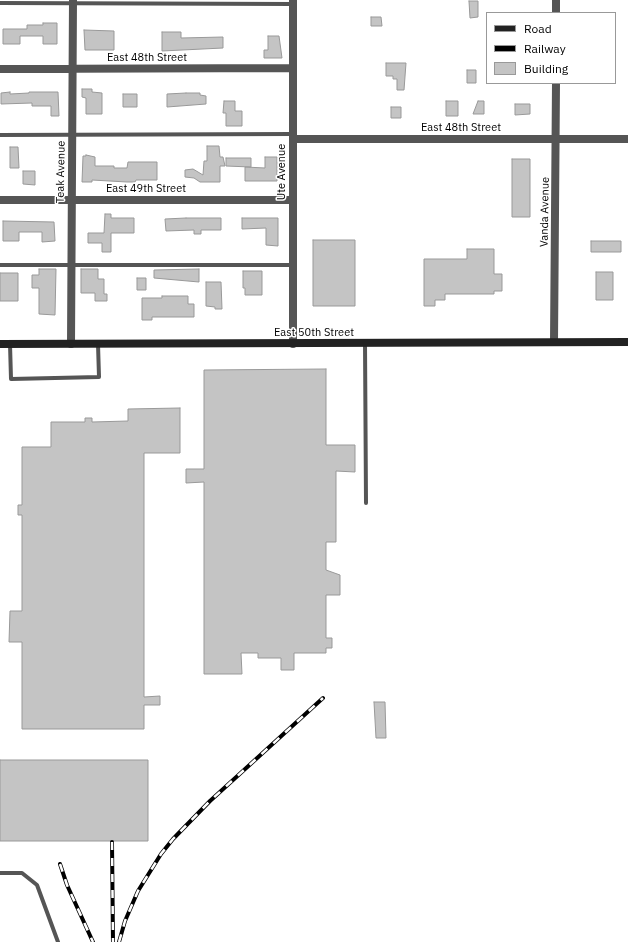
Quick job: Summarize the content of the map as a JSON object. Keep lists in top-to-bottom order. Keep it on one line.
{"streets":{"main road":["East 50th Street"],"street":["East 48th Street","Teak Avenue","Ute Avenue","East 49th Street","Vanda Avenue"]},"crossings":[["East 48th Street","Teak Avenue"],["East 48th Street","Ute Avenue"],["East 48th Street","Vanda Avenue"],["Teak Avenue","East 49th Street"],["Teak Avenue","East 50th Street"],["Ute Avenue","East 49th Street"],["Ute Avenue","East 50th Street"],["Vanda Avenue","East 50th Street"]],"legend":["Road","Railway","Building"]}
